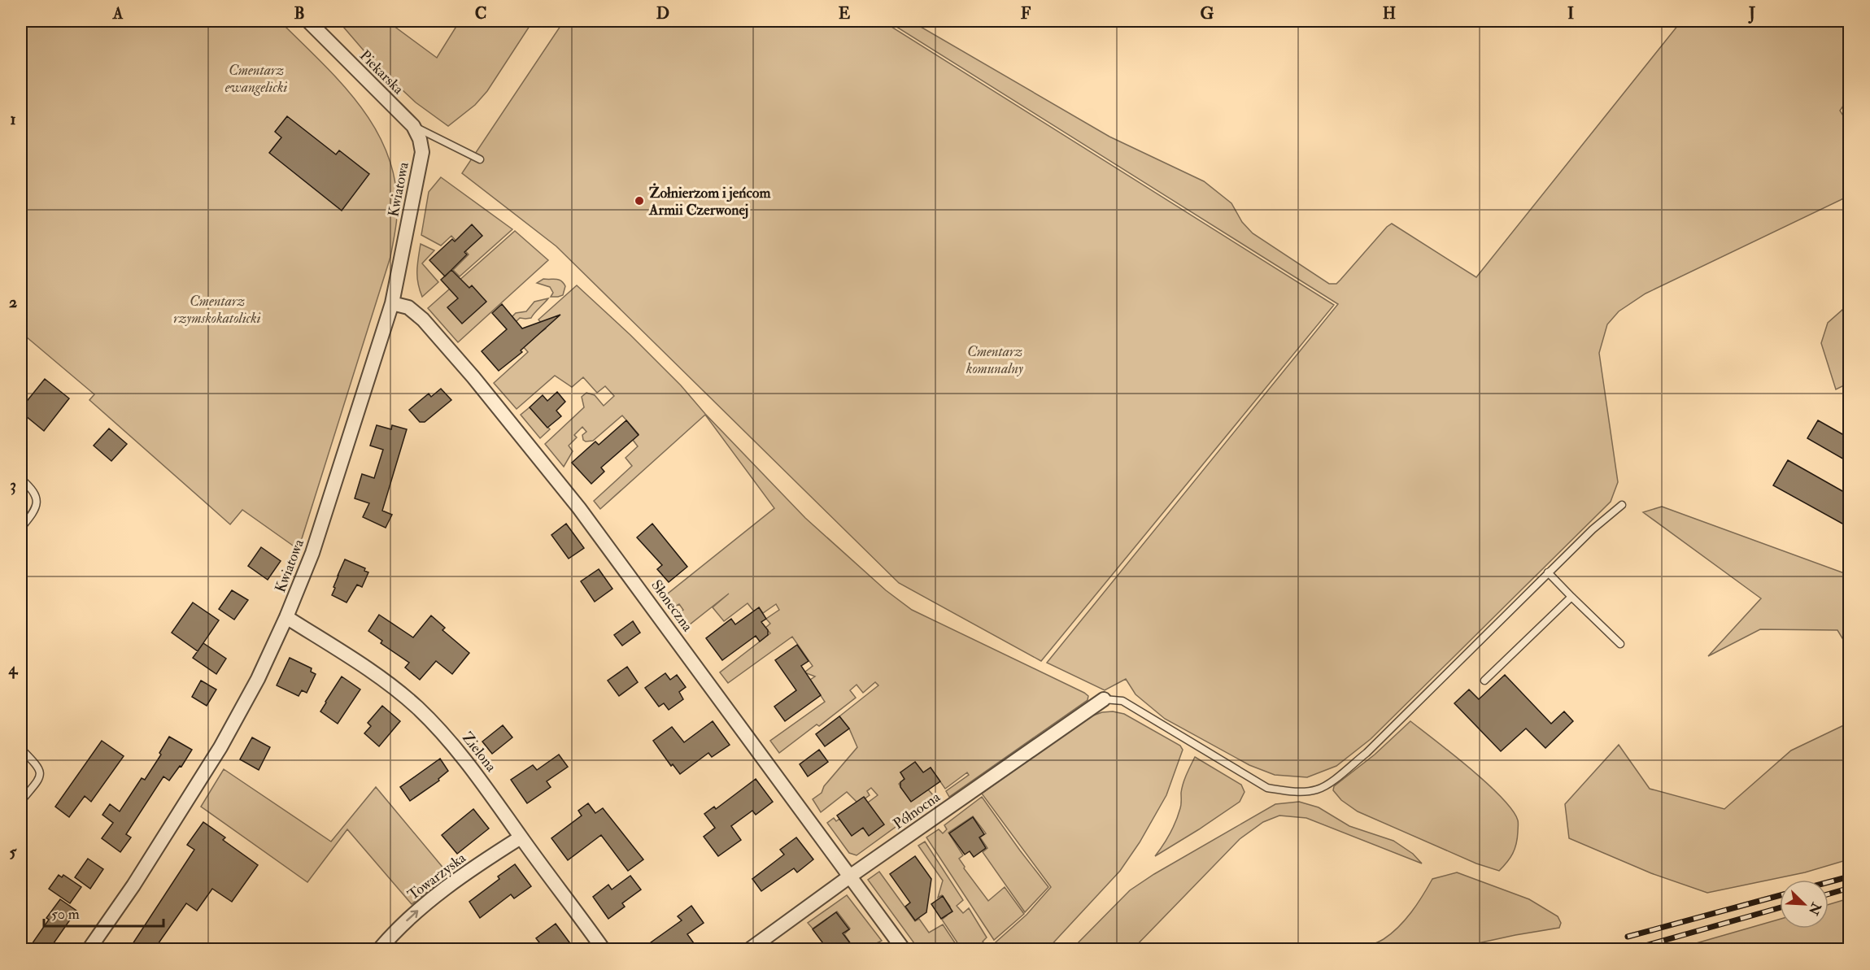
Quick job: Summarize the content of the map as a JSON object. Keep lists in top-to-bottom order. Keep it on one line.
{"streets":{"street":["Piekarska","Kwiatowa","Słoneczna","Zielona","Północna","Towarzyska"]},"crossings":[["Piekarska","Kwiatowa"],["Kwiatowa","Słoneczna"],["Kwiatowa","Zielona"],["Słoneczna","Północna"],["Zielona","Towarzyska"]],"one_way":["Towarzyska"],"parks":["Cmentarz ewangelicki","Cmentarz rzymskokatolicki","Cmentarz komunalny"],"places":["Żołnierzom i jeńcom Armii Czerwonej"],"scale_bar":"50 m","north":"bottom right","grid":{"columns":["A","B","C","D","E","F","G","H","I","J"],"rows":["1","2","3","4","5"]}}
